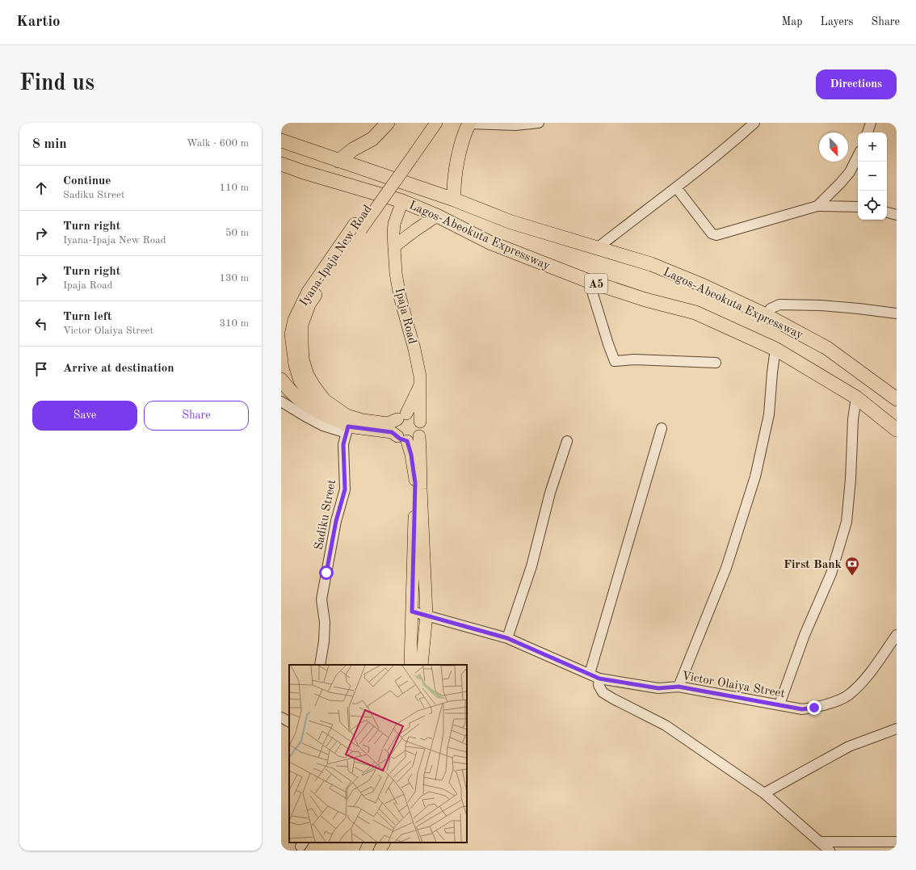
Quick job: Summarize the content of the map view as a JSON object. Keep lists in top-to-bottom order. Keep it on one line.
{"streets":{"highway":["Lagos-Abeokuta Expressway","A5"],"main road":["Iyana-Ipaja New Road","Ipaja Road"],"street":["Sadiku Street","Victor Olaiya Street"]},"crossings":[["Lagos-Abeokuta Expressway","Ipaja Road"],["Iyana-Ipaja New Road","Ipaja Road"],["Iyana-Ipaja New Road","Sadiku Street"]],"places":{"bank":["First Bank"]},"north":"bottom right","page":{"header":"Kartio","nav":["Map","Layers","Share"],"buttons":["Directions",["Save","Share"]],"title":"Find us","heading":["8 min","Walk · 600 m"],"map_buttons":["+","−"],"list":[["Continue","Sadiku Street","110 m"],["Turn right","Iyana-Ipaja New Road","50 m"],["Turn right","Ipaja Road","130 m"],["Turn left","Victor Olaiya Street","310 m"],"Arrive at destination"]}}
